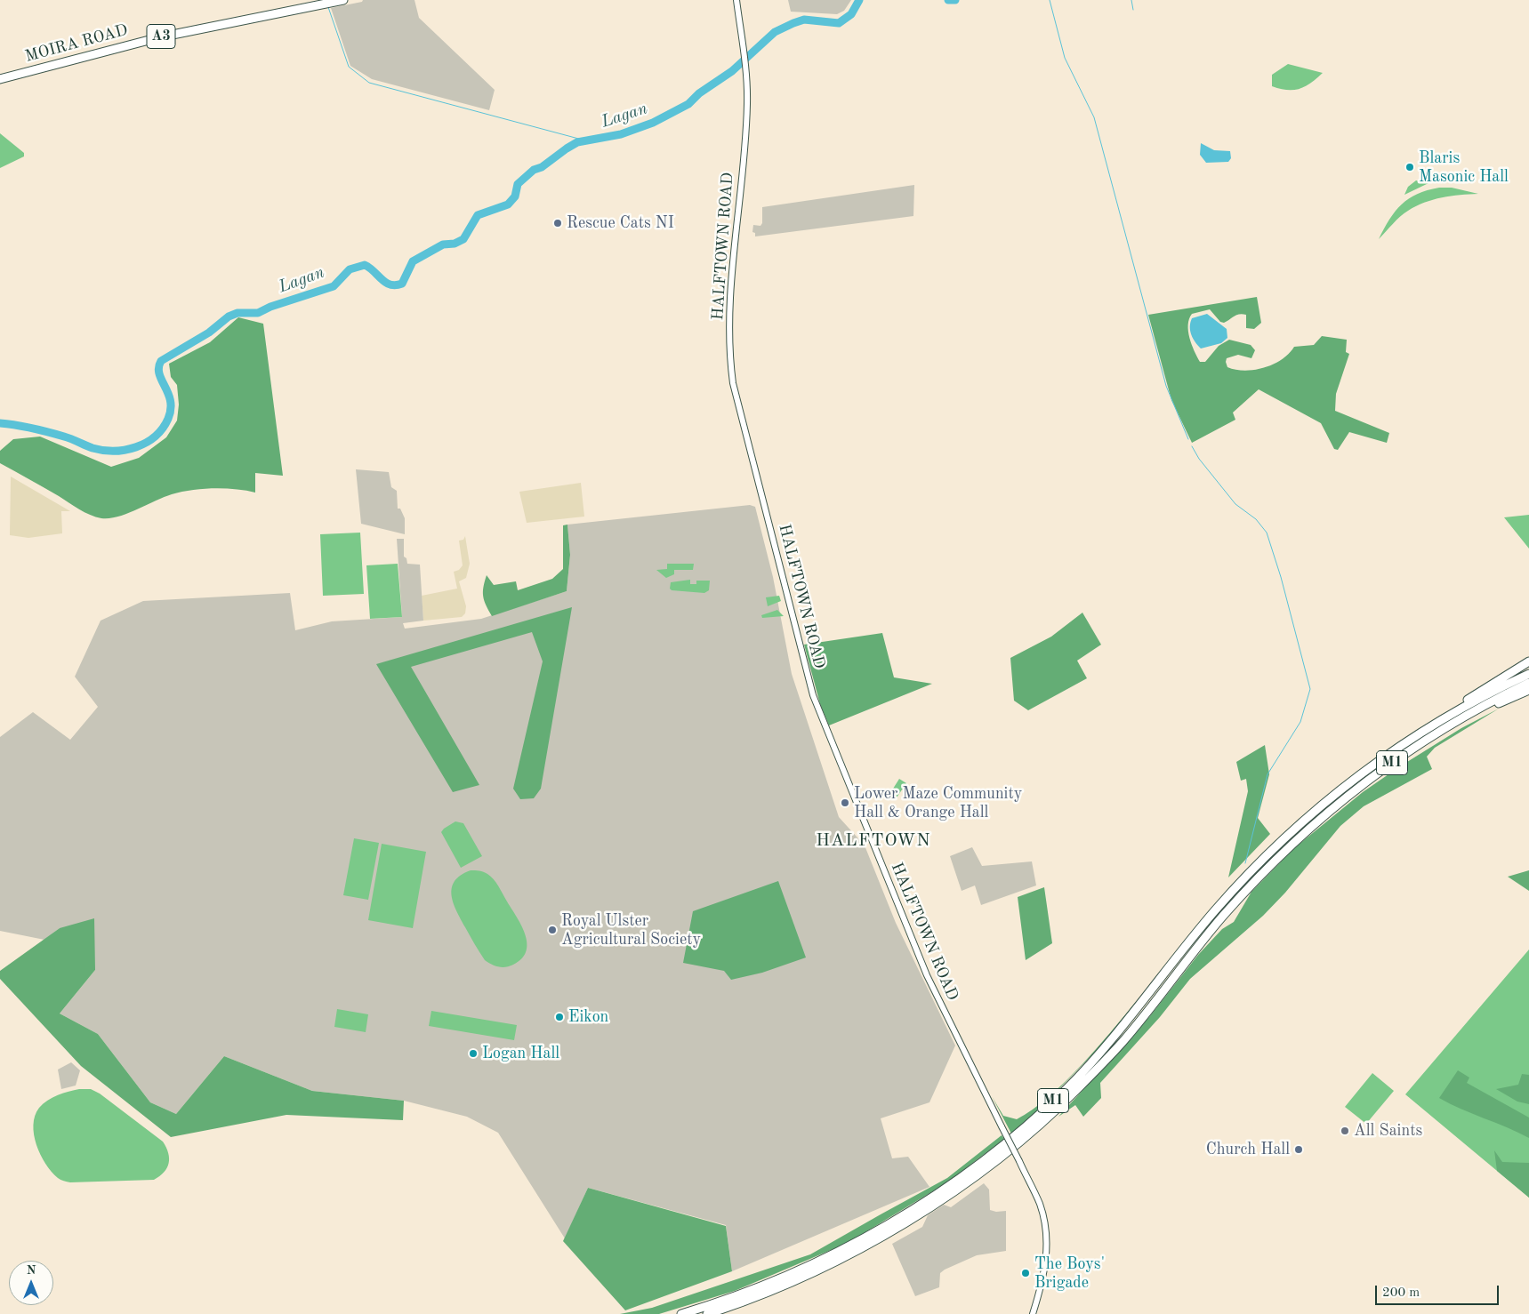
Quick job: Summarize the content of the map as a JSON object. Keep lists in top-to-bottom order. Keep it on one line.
{"streets":{"highway":["A3","MOIRA ROAD","M1"],"street":["HALFTOWN ROAD"]},"districts":["HALFTOWN"],"water":["Lagan"],"places":["Blaris Masonic Hall","Rescue Cats NI","Lower Maze Community Hall & Orange Hall","Royal Ulster Agricultural Society","Eikon","Logan Hall","All Saints","Church Hall","The Boys' Brigade"],"scale_bar":"200 m","north":"top"}
